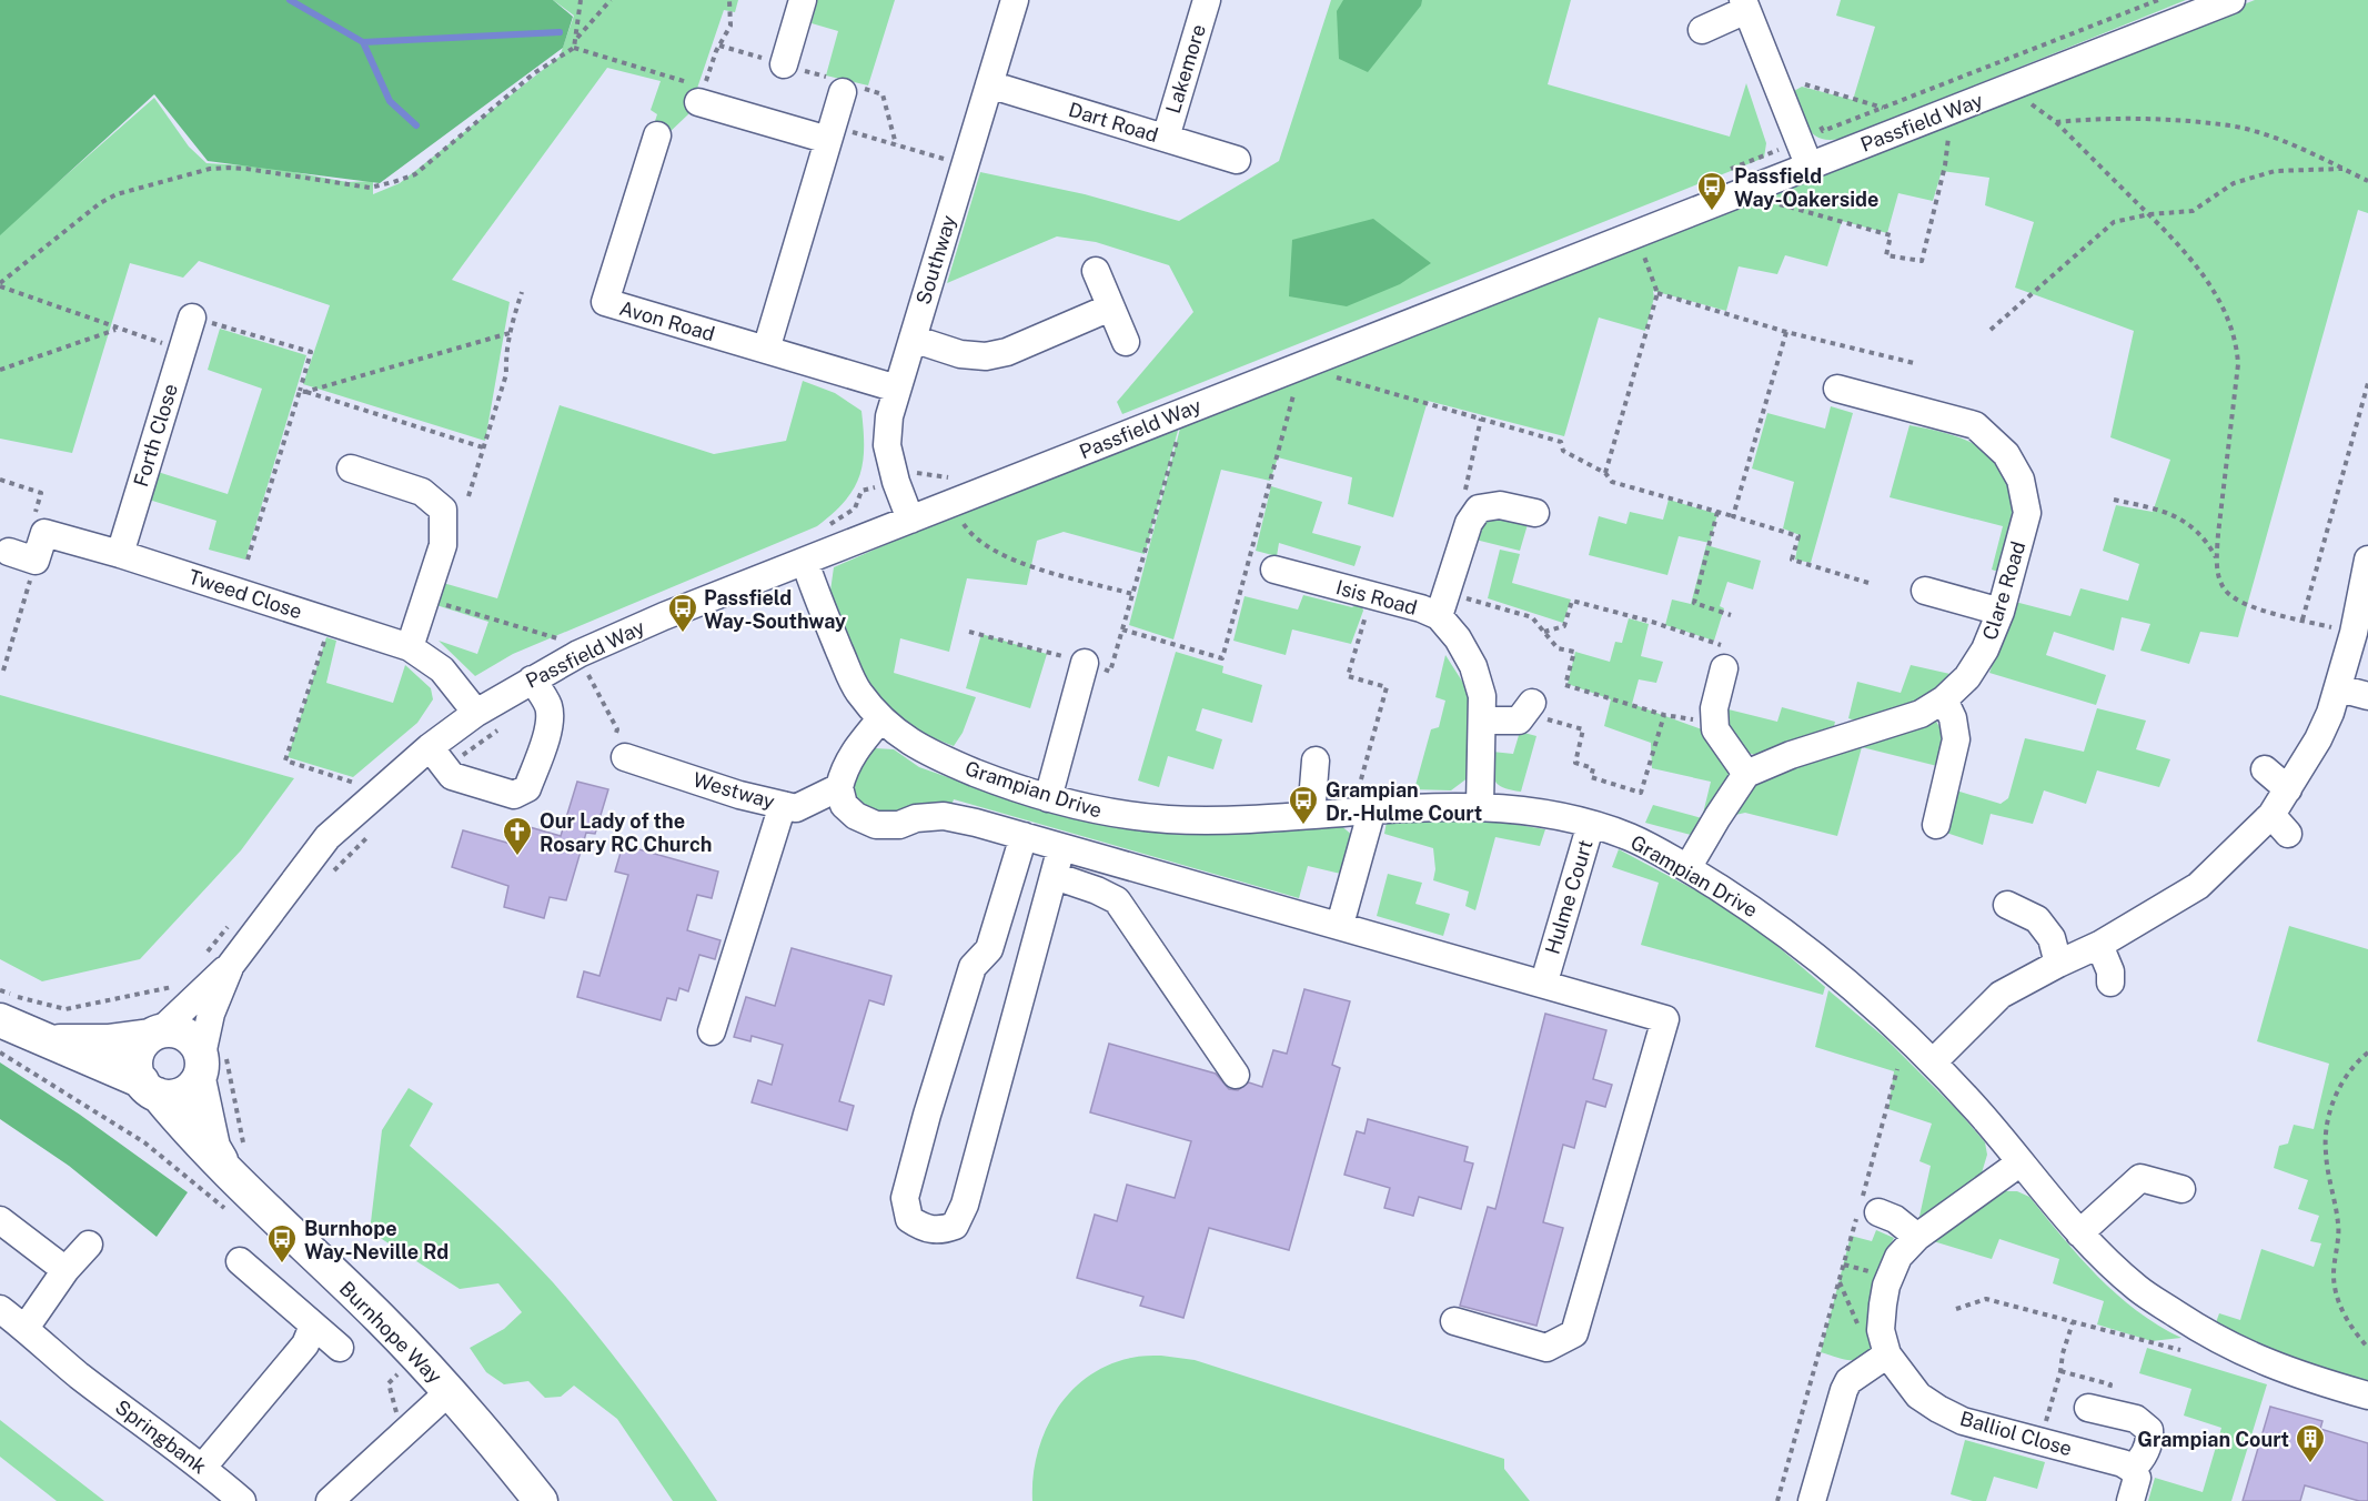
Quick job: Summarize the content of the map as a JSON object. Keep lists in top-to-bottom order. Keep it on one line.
{"streets":{"main road":["Burnhope Way"],"street":["Lakemore","Dart Road","Passfield Way","Southway","Avon Road","Forth Close","Clare Road","Tweed Close","Isis Road","Grampian Drive","Westway","Hulme Court","Balliol Close","Springbank"]},"crossings":[["Lakemore","Dart Road"],["Dart Road","Southway"],["Passfield Way","Southway"],["Passfield Way","Tweed Close"],["Passfield Way","Grampian Drive"],["Passfield Way","Burnhope Way"],["Southway","Avon Road"],["Forth Close","Tweed Close"],["Isis Road","Grampian Drive"],["Grampian Drive","Hulme Court"],["Grampian Drive","Balliol Close"]],"places":{"bus stop":["Passfield Way-Oakerside","Passfield Way-Southway","Grampian Dr.-Hulme Court","Burnhope Way-Neville Rd"],"church":["Our Lady of the Rosary RC Church"],"building":["Grampian Court"]}}
